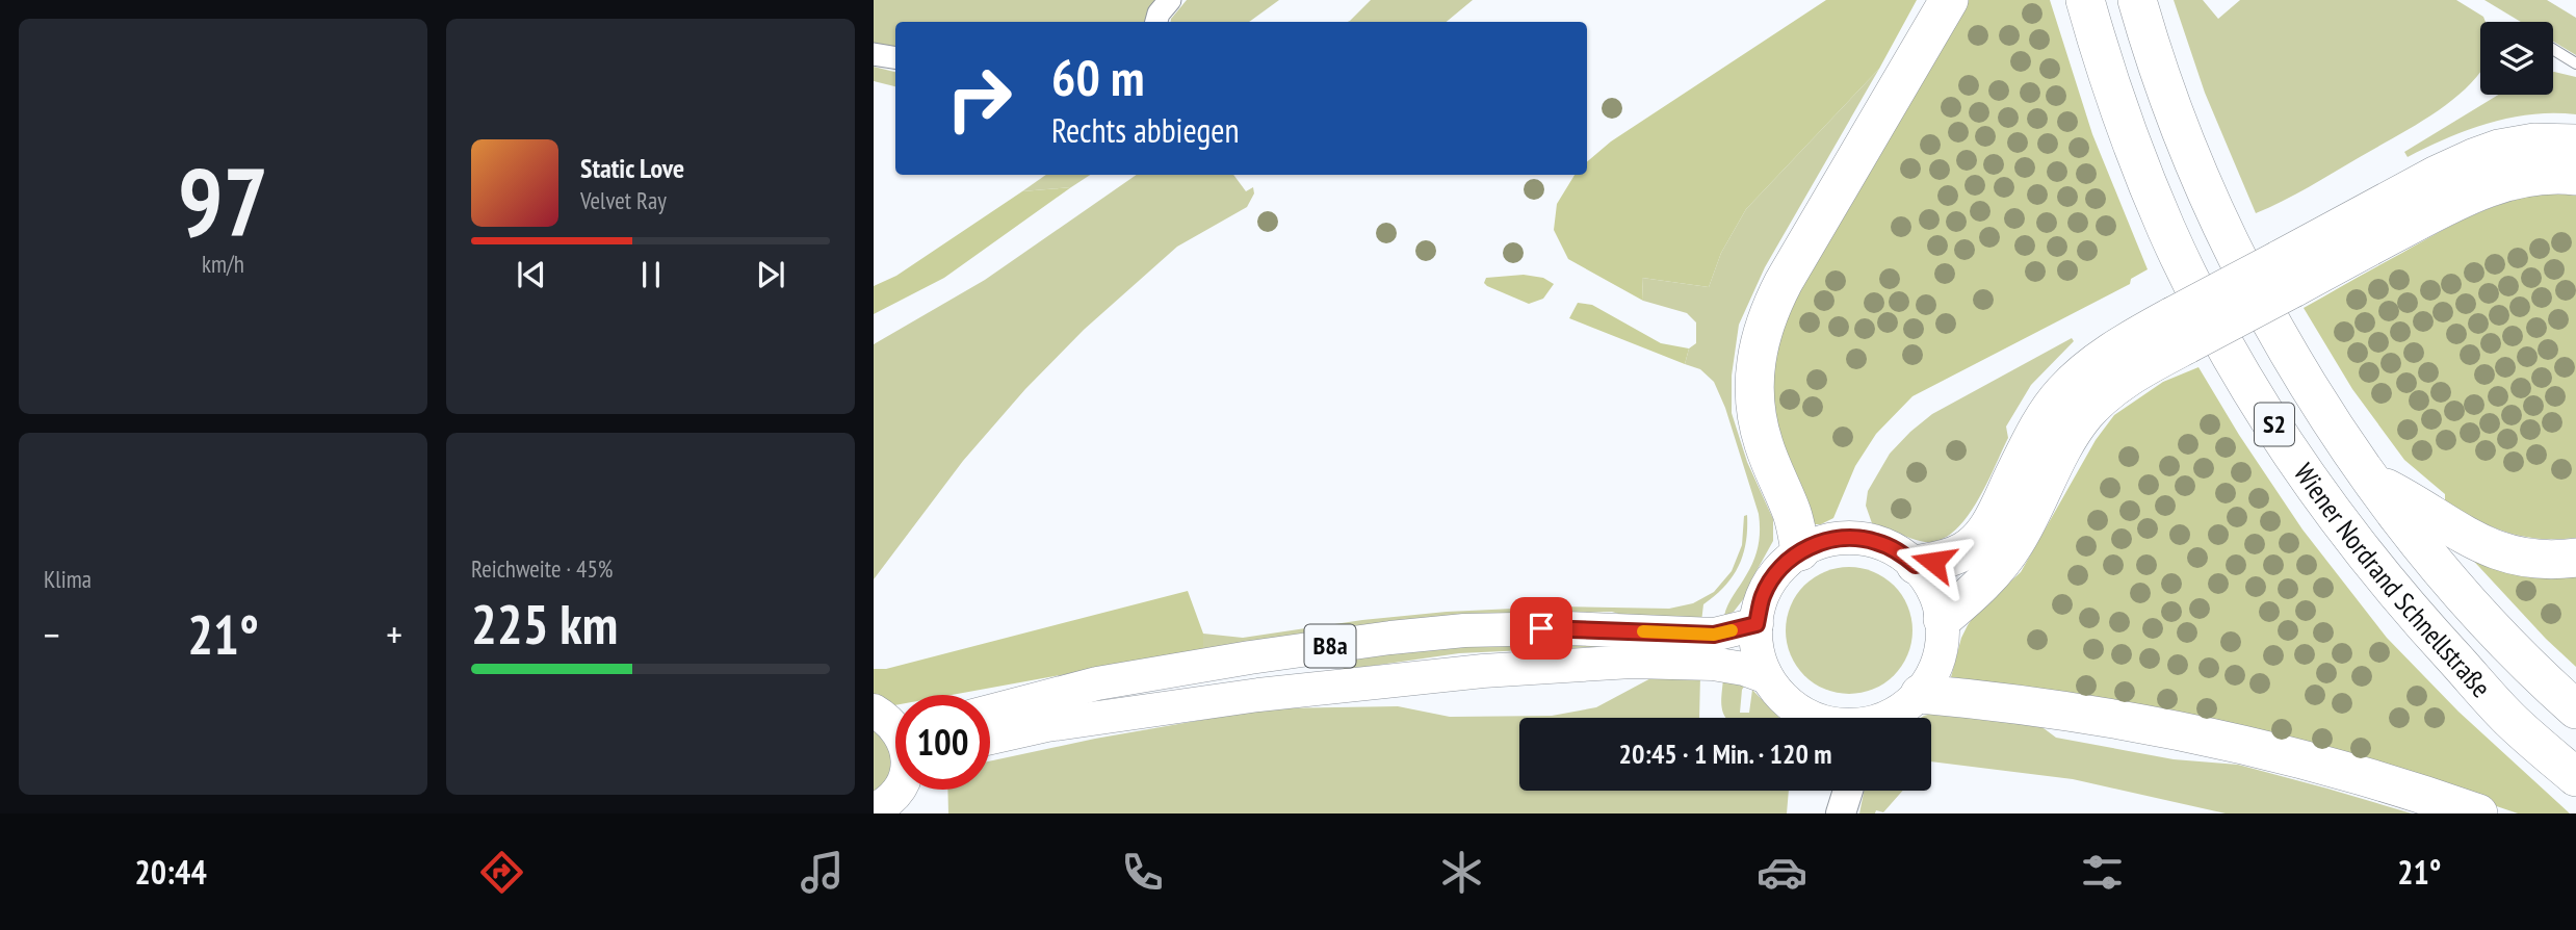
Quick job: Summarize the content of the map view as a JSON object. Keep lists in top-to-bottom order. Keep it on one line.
{"streets":{"highway":["S2","Wiener Nordrand Schnellstraße"],"main road":["B8a"]},"page":{"tile":[["97","km/h"],"Klima",["Reichweite · 45%","225 km"]],"turn":["60 m","Rechts abbiegen"],"song":["Static Love","Velvet Ray"],"heat":["−","21°","+"],"limit":"100","trip":"20:45 · 1 Min. · 120 m","tabs":["20:44","21°"]}}
